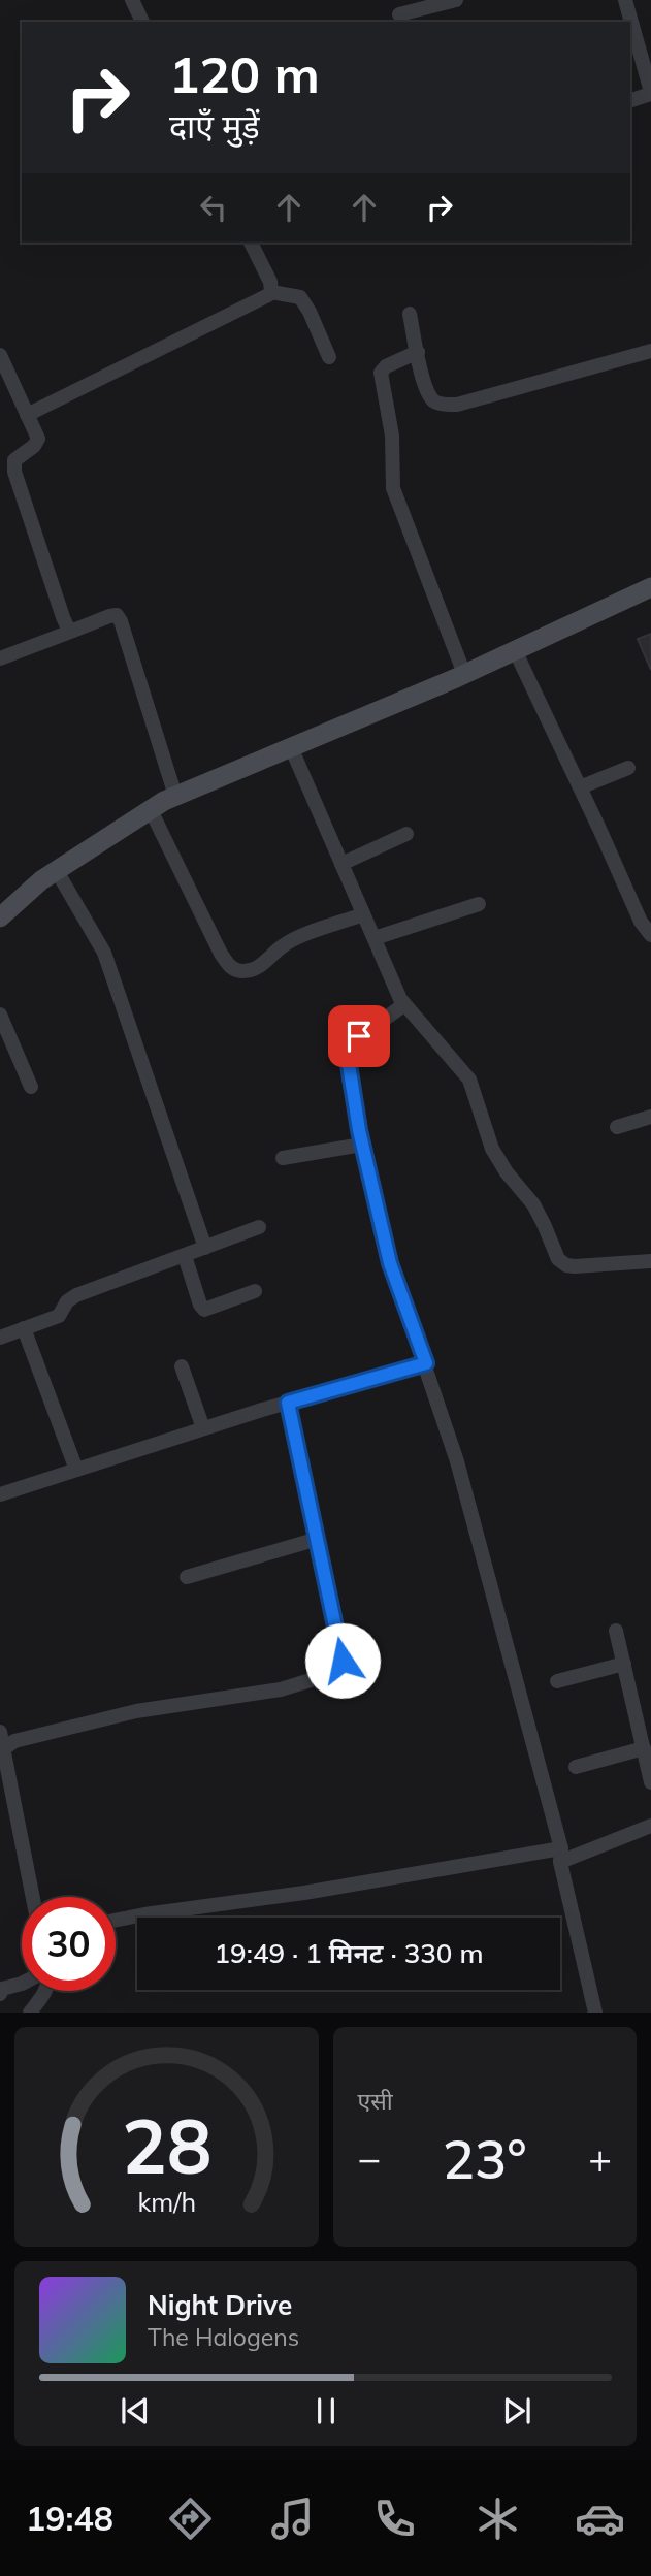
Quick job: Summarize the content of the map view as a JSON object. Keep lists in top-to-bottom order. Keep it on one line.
{"page":{"turn":["120 m","दाएँ मुड़ें"],"limit":"30","trip":"19:49 · 1 मिनट · 330 m","tile":"एसी","heat":["−","23°","+"],"song":["Night Drive","The Halogens"],"tabs":"19:48","gauge":["28","km/h"]}}
